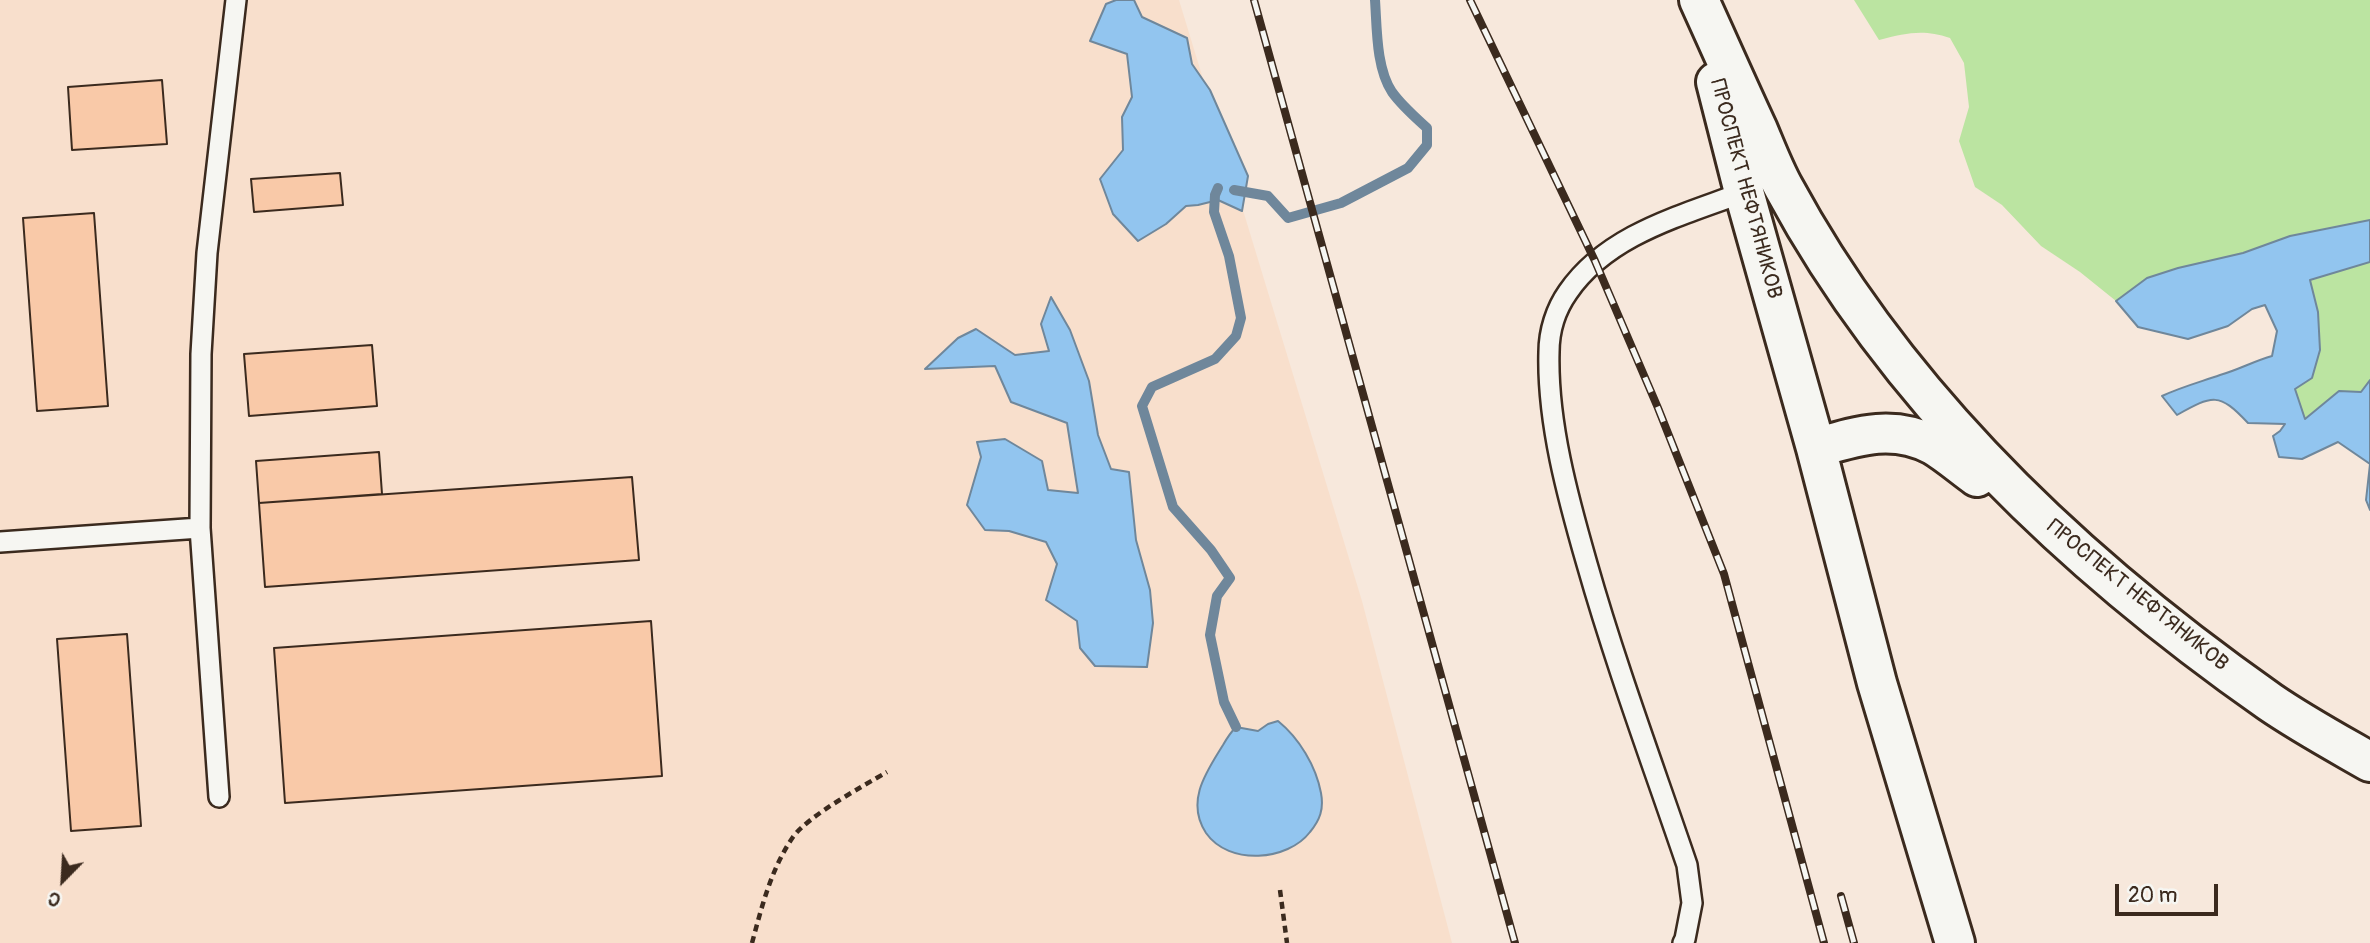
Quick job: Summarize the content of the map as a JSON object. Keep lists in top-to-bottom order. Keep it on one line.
{"streets":{"main road":["ПРОСПЕКТ НЕФТЯНИКОВ"]},"scale_bar":"20 m","north":"bottom left"}
